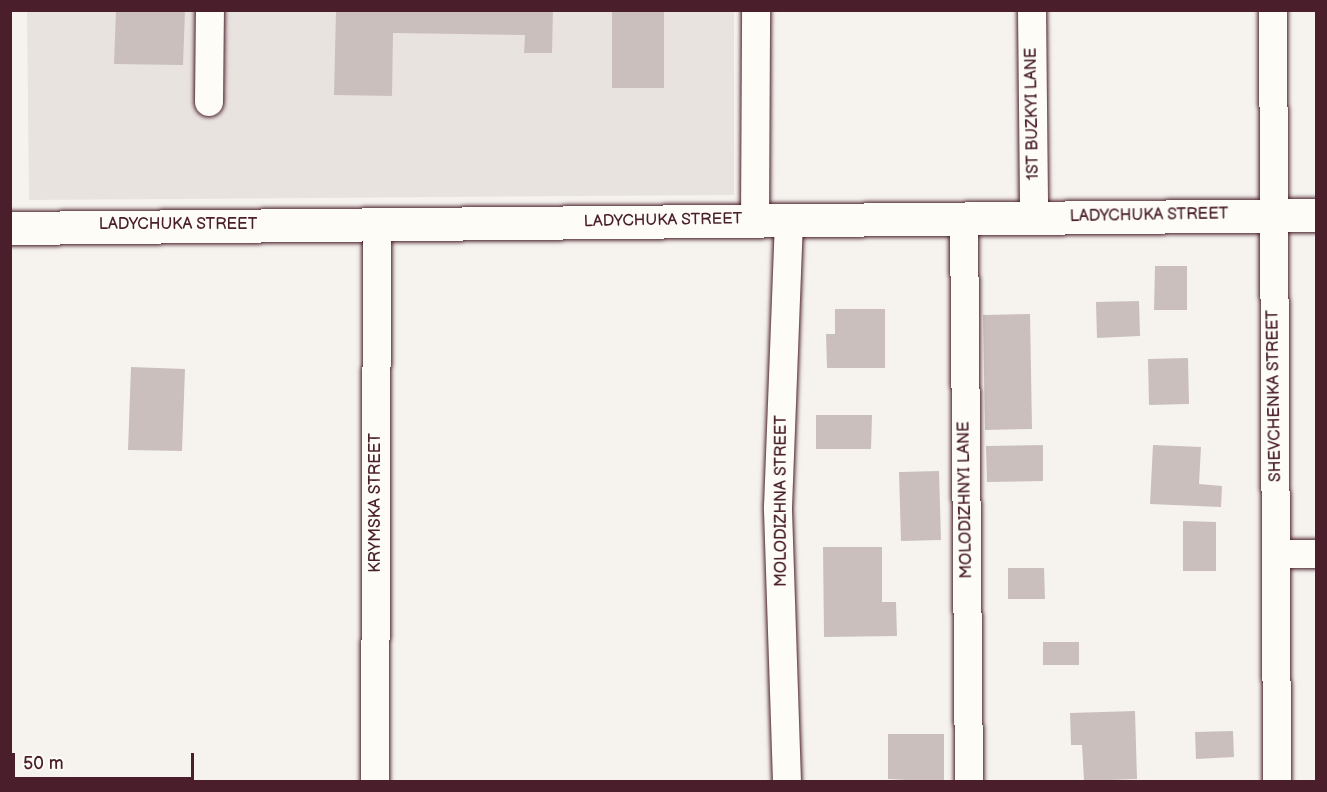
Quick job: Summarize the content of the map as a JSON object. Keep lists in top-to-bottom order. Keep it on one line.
{"streets":{"street":["1ST BUZKYI LANE","LADYCHUKA STREET","SHEVCHENKA STREET","MOLODIZHNYI LANE","MOLODIZHNA STREET","KRYMSKA STREET"]},"crossings":[["1ST BUZKYI LANE","LADYCHUKA STREET"],["LADYCHUKA STREET","SHEVCHENKA STREET"],["LADYCHUKA STREET","MOLODIZHNYI LANE"],["LADYCHUKA STREET","MOLODIZHNA STREET"],["LADYCHUKA STREET","KRYMSKA STREET"]],"scale_bar":"50 m"}
